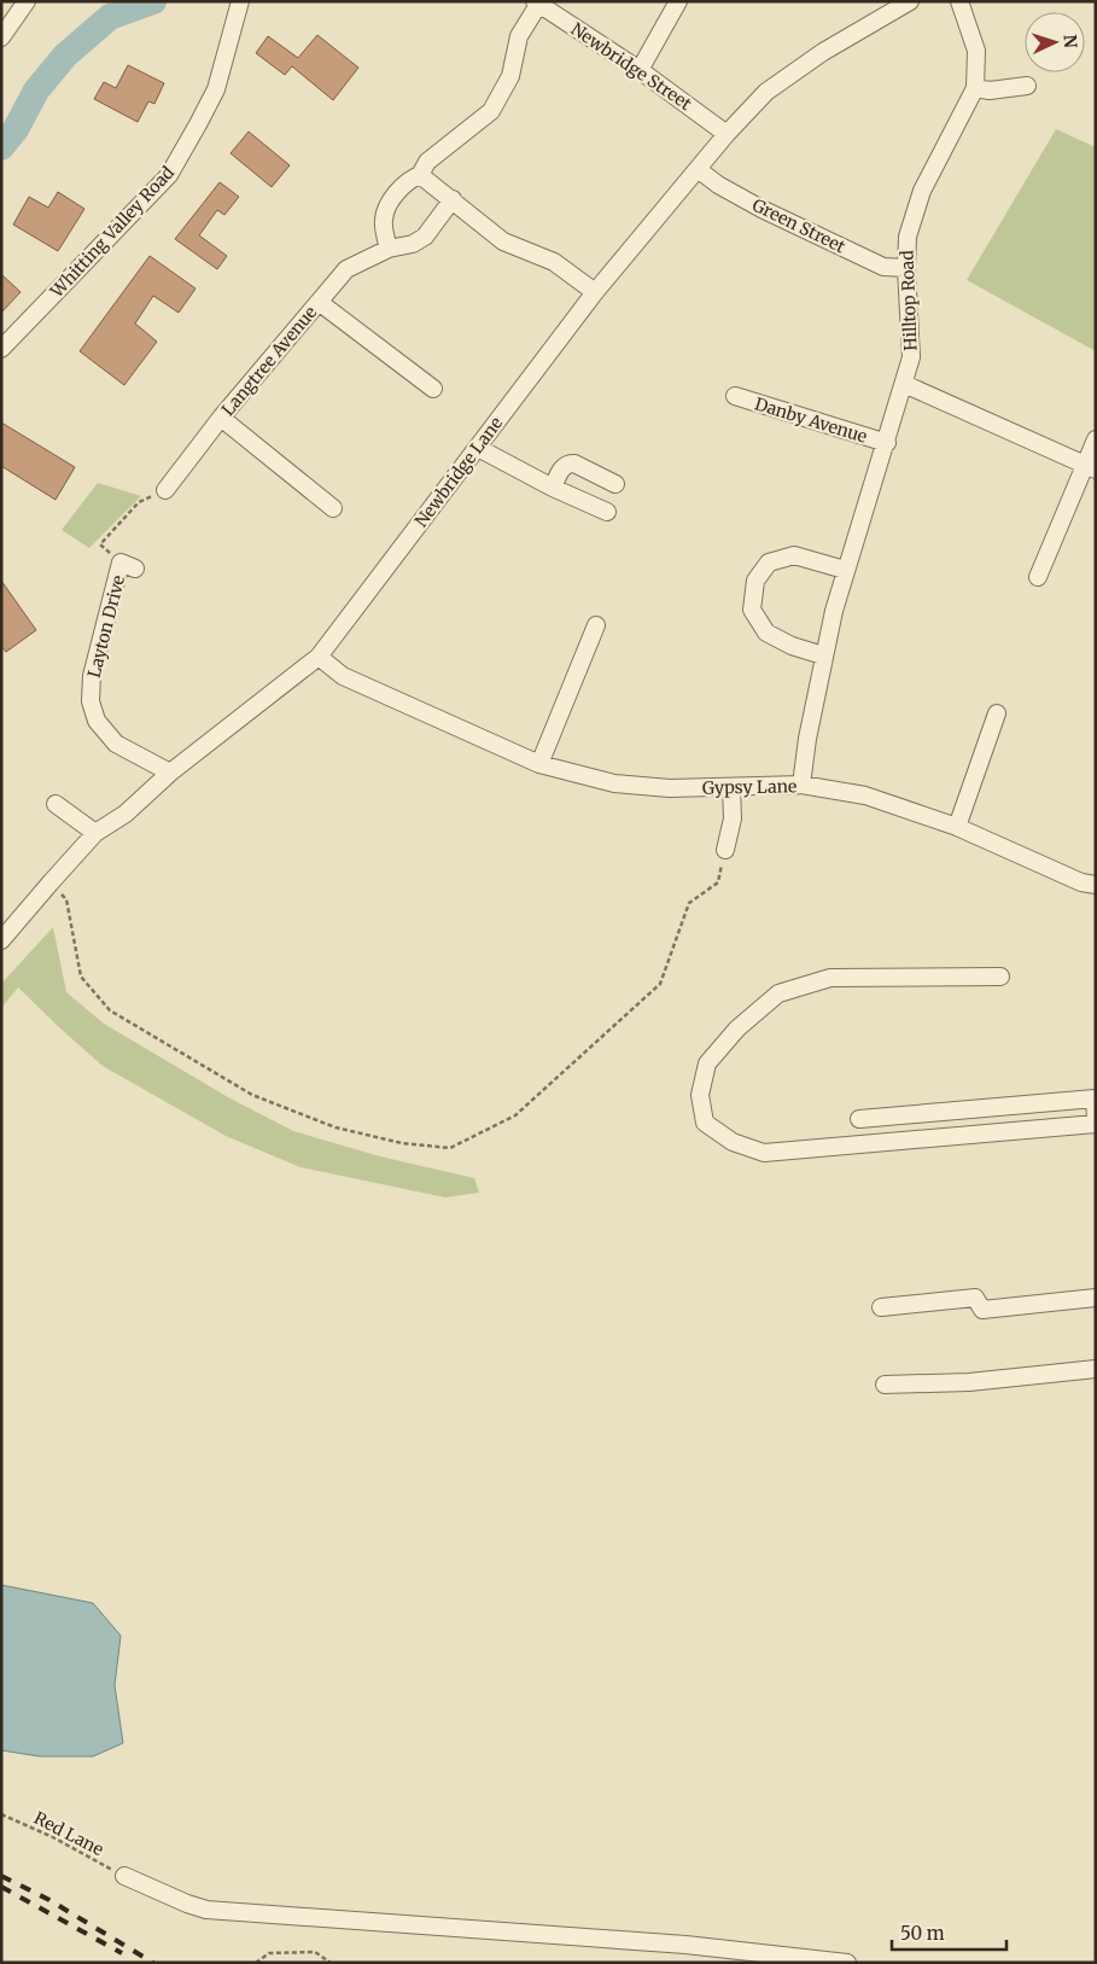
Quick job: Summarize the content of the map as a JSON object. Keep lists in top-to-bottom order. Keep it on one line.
{"streets":{"street":["Newbridge Street","Green Street","Whitting Valley Road","Hilltop Road","Langtree Avenue","Danby Avenue","Newbridge Lane","Layton Drive","Gypsy Lane"],"path":["Red Lane"]},"crossings":[["Newbridge Street","Newbridge Lane"],["Green Street","Hilltop Road"],["Green Street","Newbridge Lane"],["Hilltop Road","Danby Avenue"],["Danby Avenue","Gypsy Lane"],["Newbridge Lane","Layton Drive"],["Newbridge Lane","Gypsy Lane"]],"scale_bar":"50 m","north":"right"}
